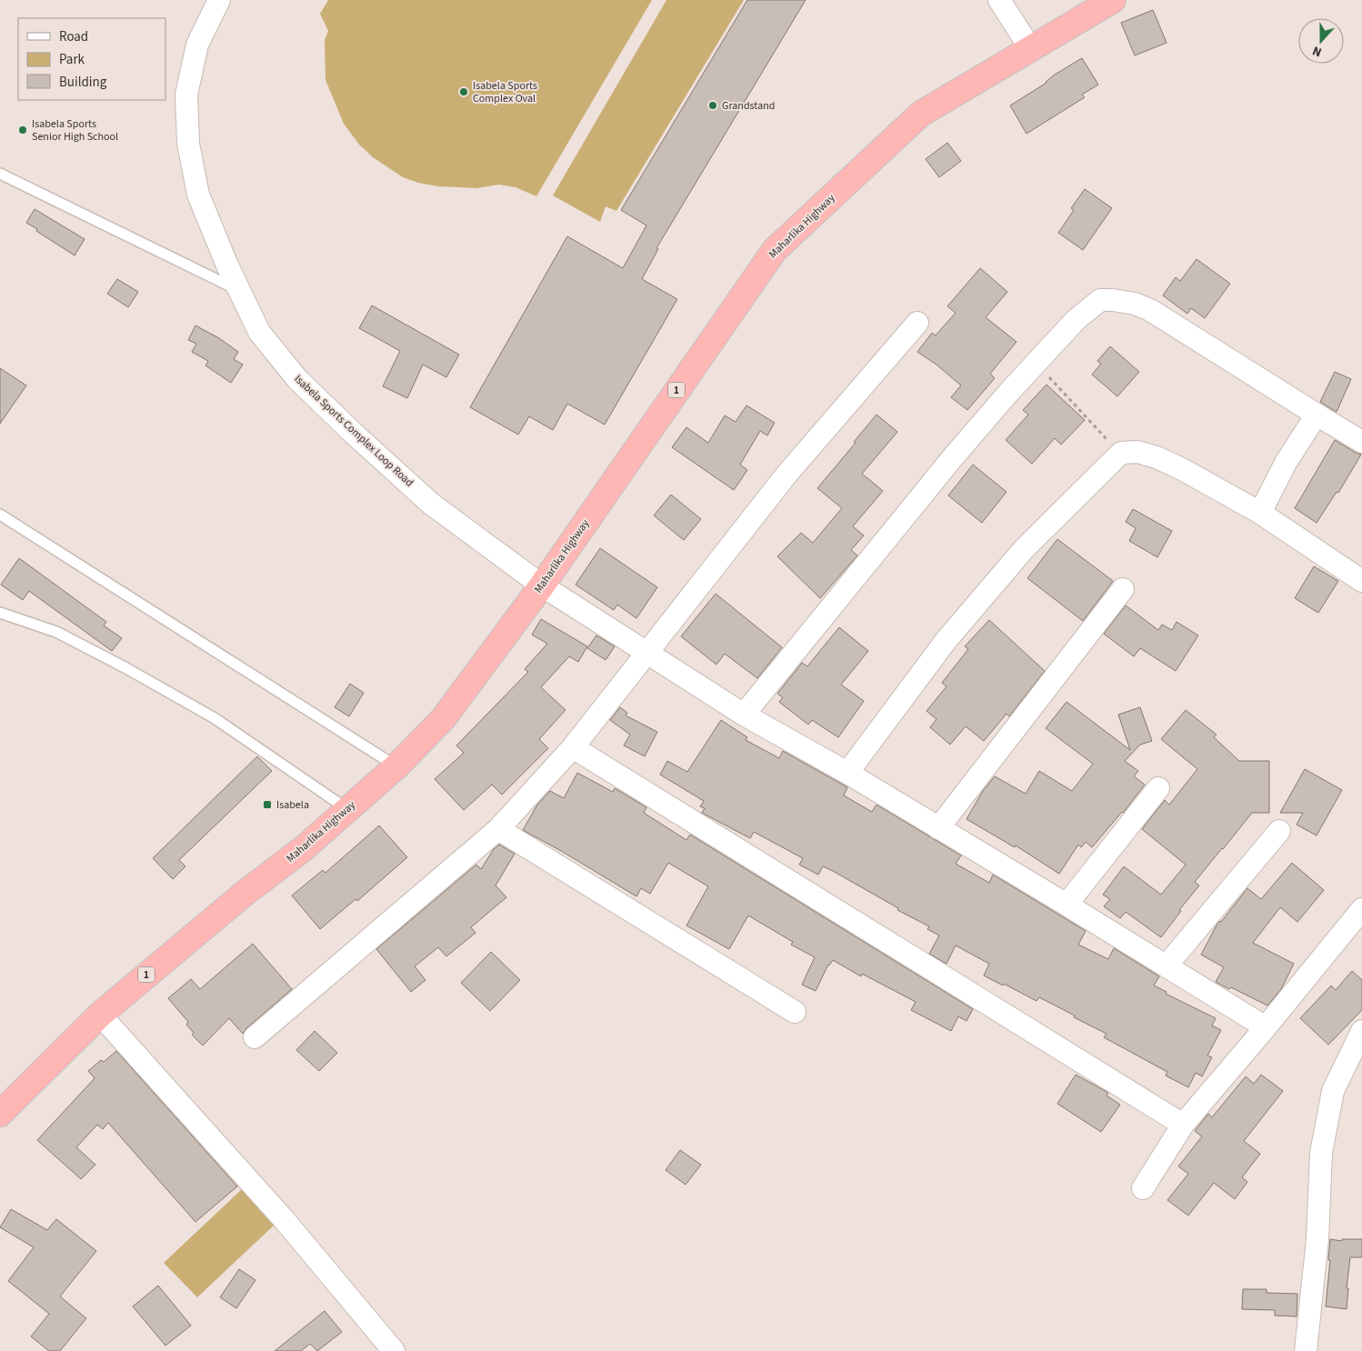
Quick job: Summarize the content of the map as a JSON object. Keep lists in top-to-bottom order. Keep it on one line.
{"streets":{"highway":["Maharlika Highway","1"],"street":["Isabela Sports Complex Loop Road"]},"crossings":[["Maharlika Highway","Isabela Sports Complex Loop Road"]],"places":{"other":["Isabela Sports Complex Oval","Grandstand","Isabela Sports Senior High School"],"transit":["Isabela"]},"legend":["Road","Park","Building"],"north":"bottom"}
